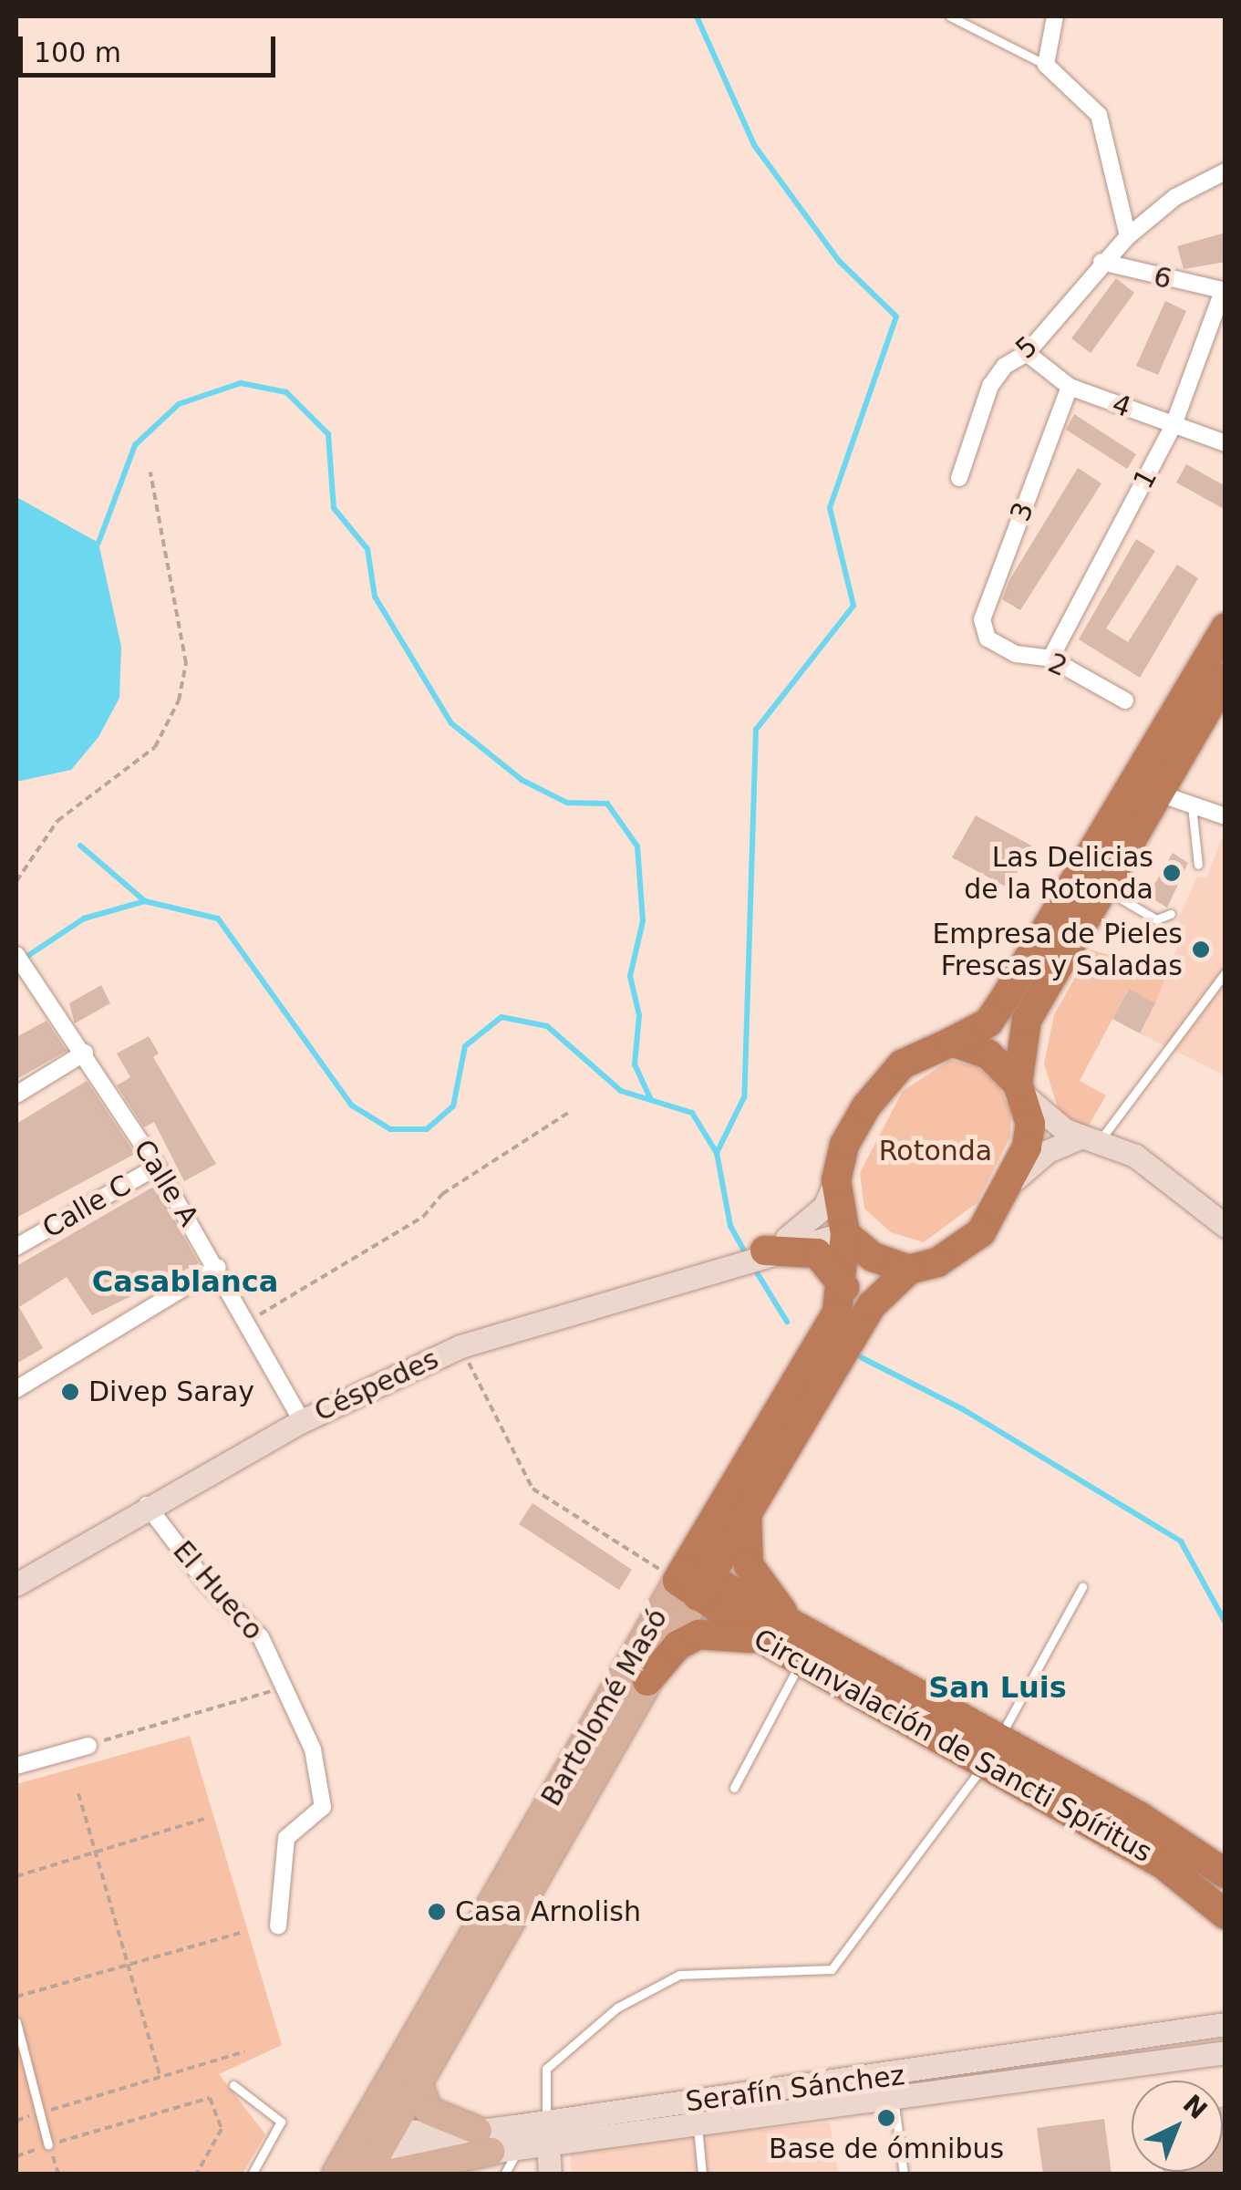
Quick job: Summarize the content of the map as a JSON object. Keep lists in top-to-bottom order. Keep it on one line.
{"streets":{"highway":["Bartolomé Masó","Circunvalación de Sancti Spíritus"],"main road":["Céspedes","Serafín Sánchez"],"street":["6","5","4","1","3","2","Calle A","Calle C","El Hueco"]},"crossings":[["6","5"],["6","1"],["5","4"],["4","1"],["4","3"],["1","2"],["3","2"],["Calle A","Calle C"],["Calle A","Céspedes"],["Céspedes","El Hueco"],["Céspedes","Bartolomé Masó"],["Bartolomé Masó","Circunvalación de Sancti Spíritus"],["Bartolomé Masó","Serafín Sánchez"]],"districts":["Casablanca","San Luis"],"parks":["Rotonda"],"places":["Las Delicias de la Rotonda","Empresa de Pieles Frescas y Saladas","Divep Saray","Casa Arnolish","Base de ómnibus"],"scale_bar":"100 m","north":"top right"}
